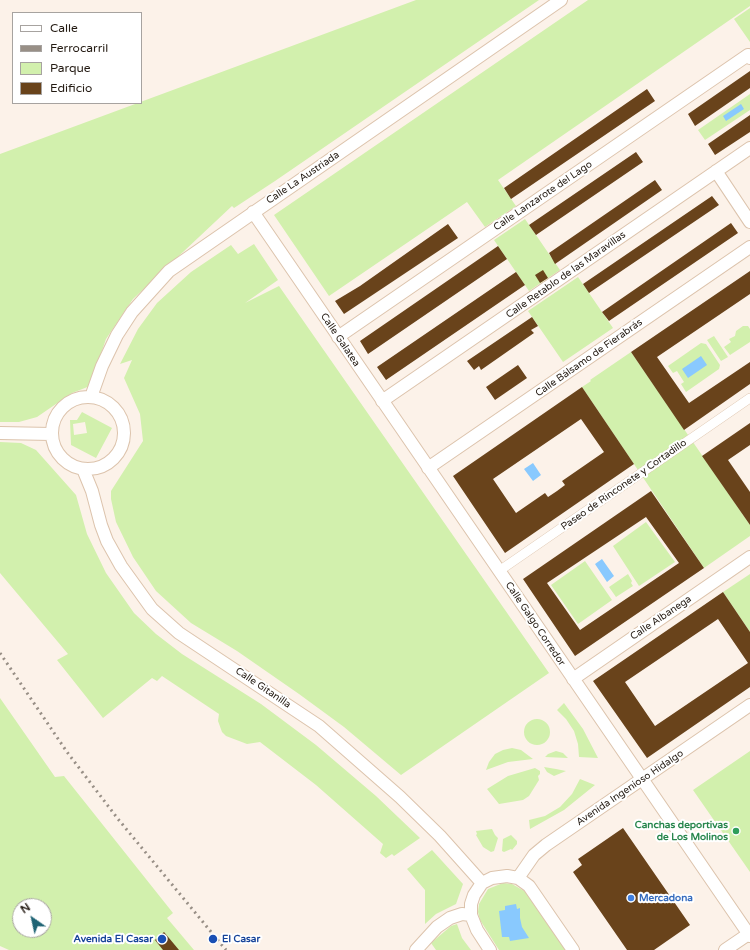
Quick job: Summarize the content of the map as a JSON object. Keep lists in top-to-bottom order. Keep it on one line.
{"streets":{"street":["Calle La Austriada","Calle Lanzarote del Lago","Calle Retablo de las Maravillas","Calle Galatea","Calle Bálsamo de Fierabrás","Paseo de Rinconete y Cortadillo","Calle Albanega","Calle Galgo Corredor","Calle Gitanilla","Avenida Ingenioso Hidalgo"]},"crossings":[["Calle La Austriada","Calle Galatea"],["Calle La Austriada","Calle Gitanilla"],["Calle Lanzarote del Lago","Calle Galatea"],["Calle Retablo de las Maravillas","Calle Galatea"],["Calle Galatea","Calle Bálsamo de Fierabrás"],["Calle Galatea","Calle Galgo Corredor"],["Calle Bálsamo de Fierabrás","Calle Galgo Corredor"],["Paseo de Rinconete y Cortadillo","Calle Galgo Corredor"],["Calle Albanega","Calle Galgo Corredor"],["Calle Galgo Corredor","Avenida Ingenioso Hidalgo"]],"places":["Canchas deportivas de Los Molinos","Mercadona","Avenida El Casar","El Casar"],"legend":["Calle","Ferrocarril","Parque","Edificio"],"north":"top left"}
